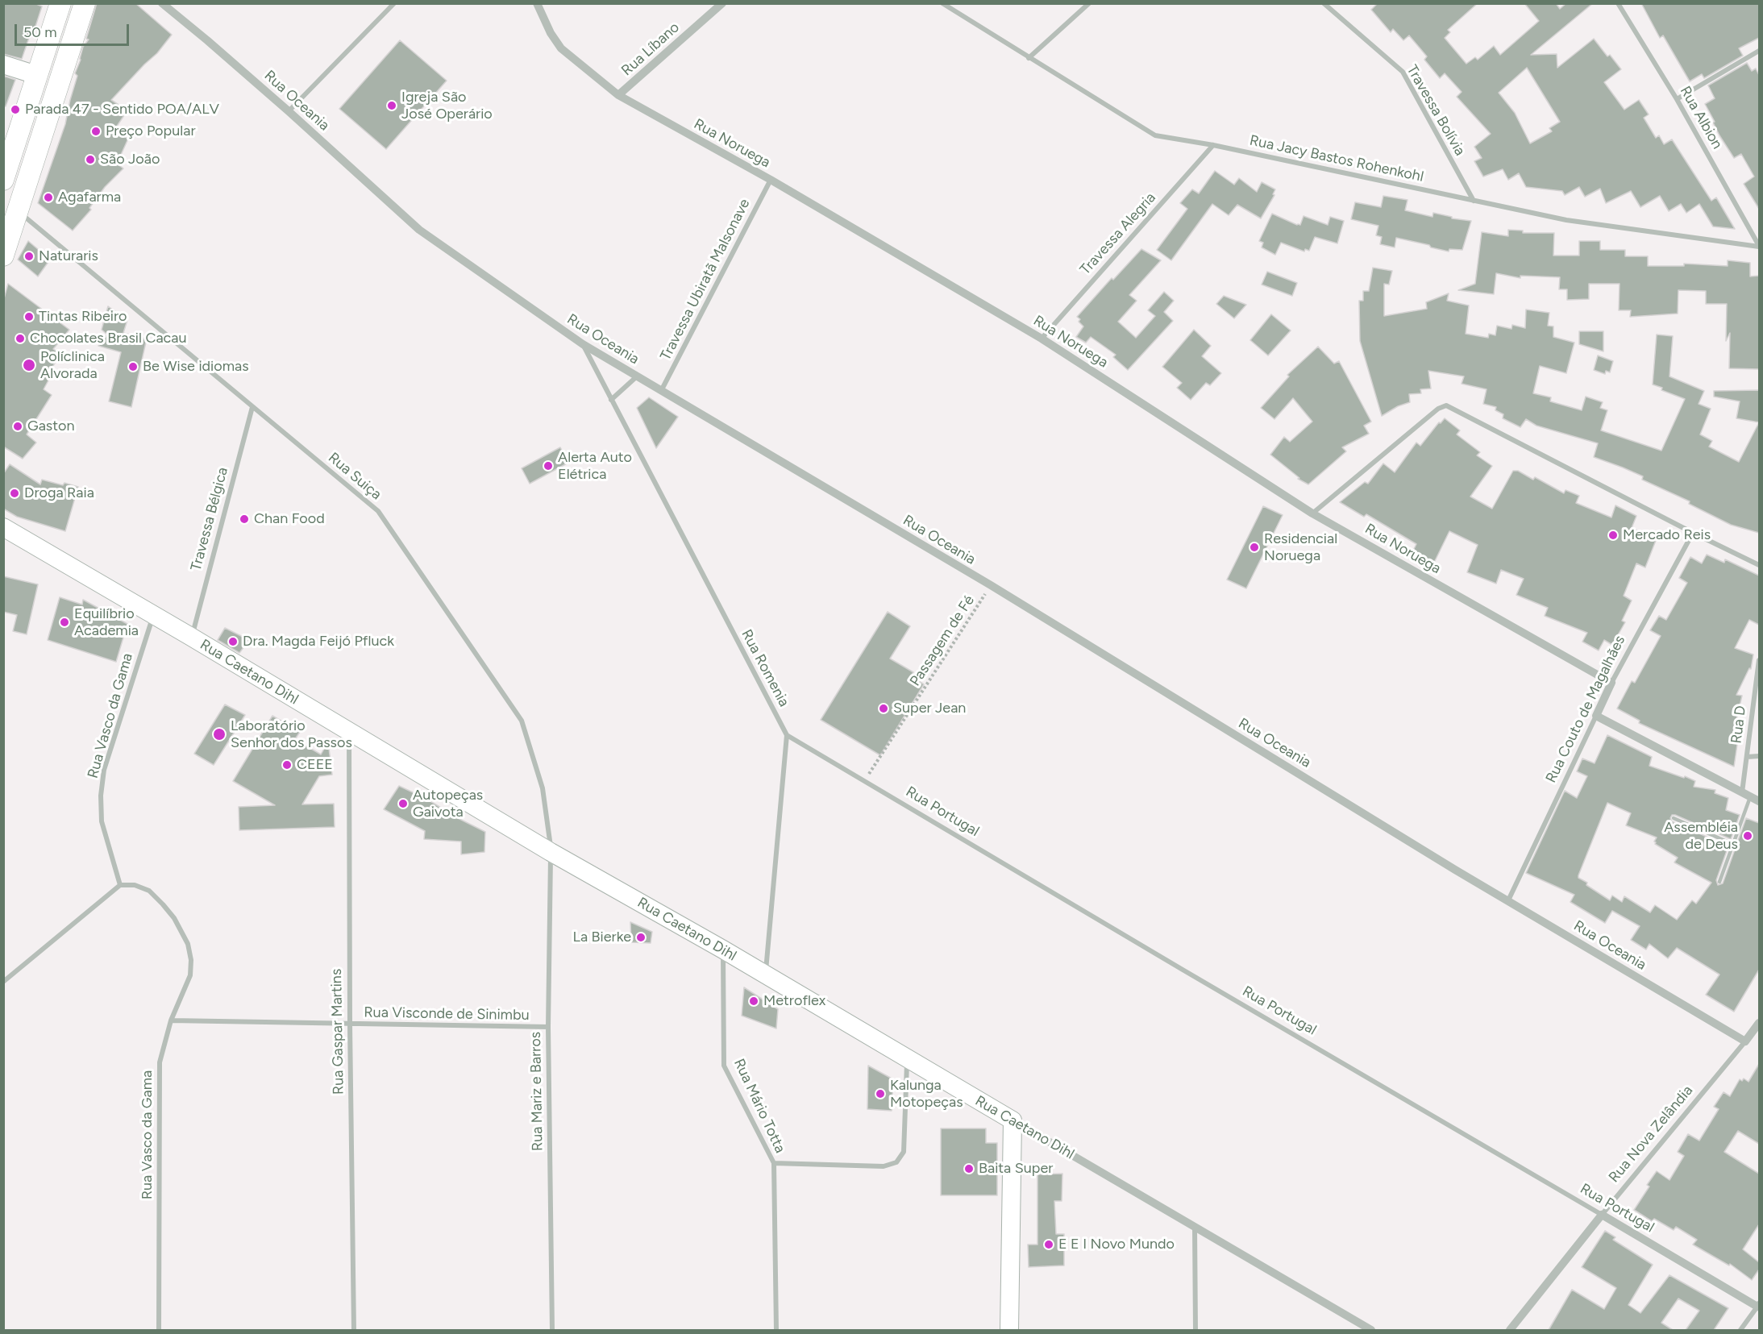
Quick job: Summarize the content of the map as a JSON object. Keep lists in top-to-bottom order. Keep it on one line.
{"streets":{"main road":["Rua Caetano Dihl"],"street":["Rua Líbano","Rua Oceania","Travessa Bolívia","Rua Albion","Rua Noruega","Rua Jacy Bastos Rohenkohl","Travessa Alegria","Travessa Ubiratã Malsonave","Rua Suiça","Travessa Bélgica","Rua Romenia","Rua Couto de Magalhães","Rua Vasco da Gama","Rua D","Rua Portugal","Rua Visconde de Sinimbu","Rua Gaspar Martins","Rua Mariz e Barros","Rua Mário Totta","Rua Nova Zelândia"],"path":["Passagem de Fé"]},"crossings":[["Rua Líbano","Rua Noruega"],["Rua Oceania","Travessa Ubiratã Malsonave"],["Rua Oceania","Passagem de Fé"],["Rua Oceania","Rua Romenia"],["Rua Oceania","Rua Couto de Magalhães"],["Rua Oceania","Rua Nova Zelândia"],["Travessa Bolívia","Rua Jacy Bastos Rohenkohl"],["Rua Albion","Rua Jacy Bastos Rohenkohl"],["Rua Noruega","Travessa Alegria"],["Rua Noruega","Travessa Ubiratã Malsonave"],["Rua Noruega","Rua Couto de Magalhães"],["Rua Jacy Bastos Rohenkohl","Travessa Alegria"],["Rua Suiça","Travessa Bélgica"],["Rua Suiça","Rua Caetano Dihl"],["Rua Suiça","Rua Mariz e Barros"],["Travessa Bélgica","Rua Caetano Dihl"],["Passagem de Fé","Rua Portugal"],["Rua Romenia","Rua Portugal"],["Rua Caetano Dihl","Rua Vasco da Gama"],["Rua Caetano Dihl","Rua Gaspar Martins"],["Rua Caetano Dihl","Rua Mariz e Barros"],["Rua Caetano Dihl","Rua Mário Totta"],["Rua Vasco da Gama","Rua Visconde de Sinimbu"],["Rua Portugal","Rua Nova Zelândia"],["Rua Visconde de Sinimbu","Rua Gaspar Martins"],["Rua Visconde de Sinimbu","Rua Mariz e Barros"]],"places":["Igreja São José Operário","Parada 47 - Sentido POA/ALV","Preço Popular","São João","Agafarma","Naturaris","Tintas Ribeiro","Chocolates Brasil Cacau","Políclinica Alvorada","Be Wise idiomas","Gaston","Alerta Auto Elétrica","Droga Raia","Chan Food","Mercado Reis","Residencial Noruega","Equilíbrio Academia","Dra. Magda Feijó Pfluck","Super Jean","Laboratório Senhor dos Passos","CEEE","Autopeças Gaivota","Assembléia de Deus","La Bierke","Metroflex","Kalunga Motopeças","Baita Super","E E I Novo Mundo"],"scale_bar":"50 m"}
